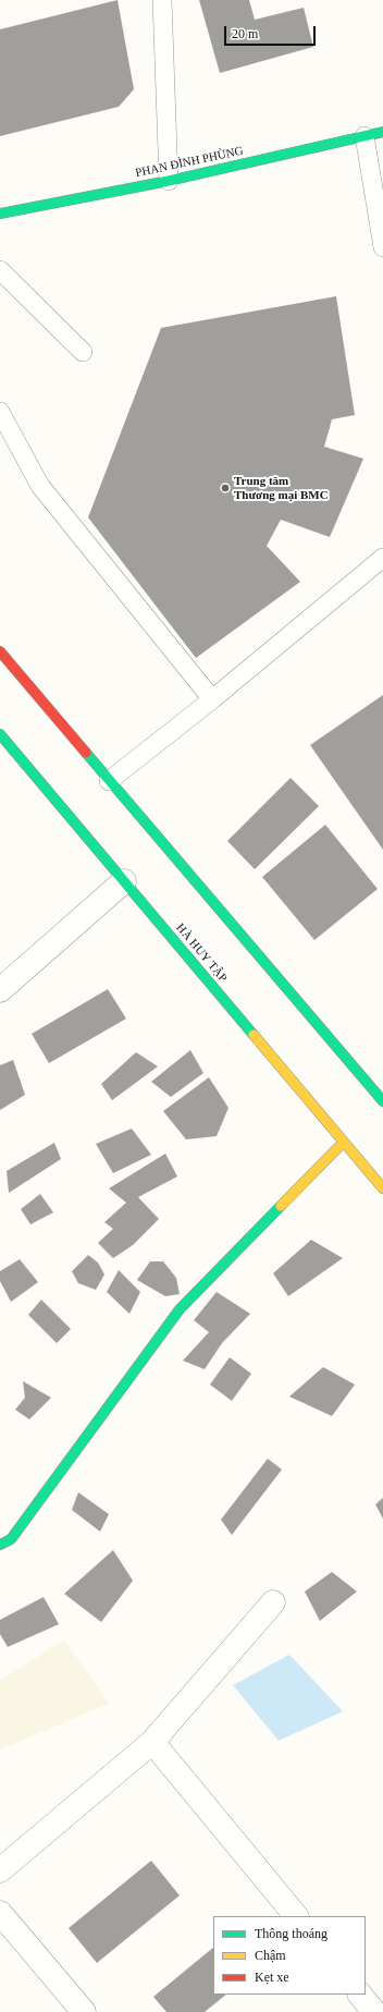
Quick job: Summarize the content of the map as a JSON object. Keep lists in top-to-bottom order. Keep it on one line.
{"streets":{"main road":["PHAN ĐÌNH PHÙNG","HÀ HUY TẬP"]},"places":["Trung tâm Thương mại BMC"],"legend":["Thông thoáng","Chậm","Kẹt xe"],"scale_bar":"20 m"}
